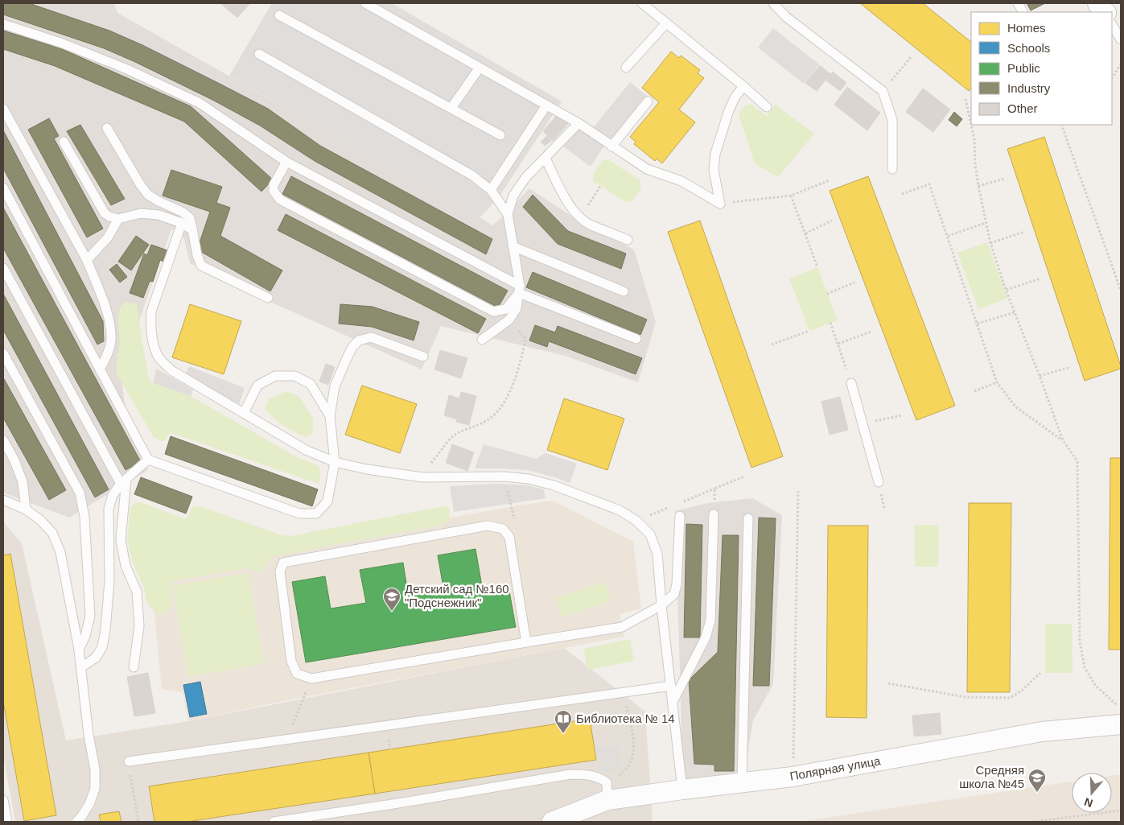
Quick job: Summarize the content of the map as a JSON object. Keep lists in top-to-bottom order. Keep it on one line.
{"streets":{"street":["Полярная улица"]},"places":{"school or university":["Детский сад №160 \"Подснежник\"","Средняя школа №45"],"library":["Библиотека № 14"]},"legend":["Homes","Schools","Public","Industry","Other"],"north":"bottom"}
